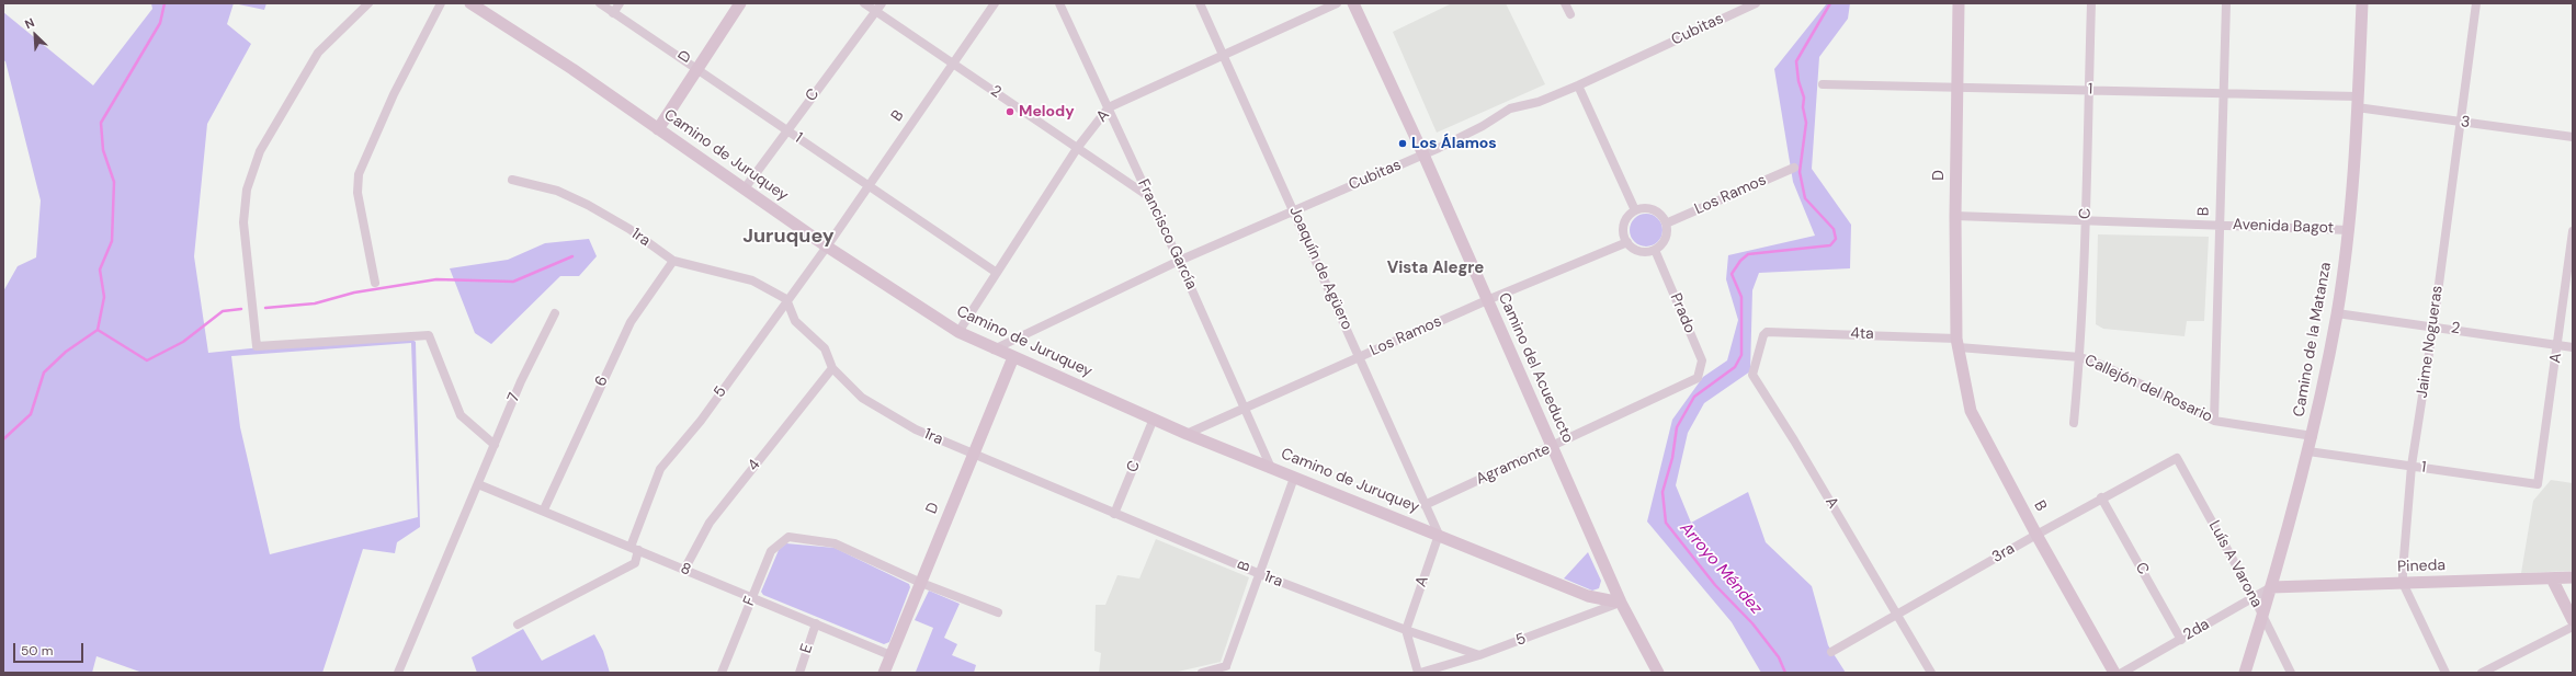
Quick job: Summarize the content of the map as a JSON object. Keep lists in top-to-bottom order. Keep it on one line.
{"streets":{"street":["Cubitas","D","1","2","C","B","A","3","Camino de Juruquey","Los Ramos","Avenida Bagot","Francisco García","1ra","Joaquín de Agüero","Prado","4ta","Camino de la Matanza","Jaime Nogueras","Camino del Acueducto","6","Callejón del Rosario","5","7","Agramonte","4","3ra","Luís A Varona","Pineda","8","F","2da","E"]},"crossings":[["Cubitas","Camino de Juruquey"],["Cubitas","Francisco García"],["Cubitas","Joaquín de Agüero"],["Cubitas","Camino del Acueducto"],["D","1"],["D","B"],["D","Camino de Juruquey"],["D","Avenida Bagot"],["D","1ra"],["D","4ta"],["D","Callejón del Rosario"],["D","8"],["D","F"],["1","C"],["1","B"],["1","A"],["1","3"],["1","Camino de la Matanza"],["1","Jaime Nogueras"],["2","C"],["2","B"],["2","A"],["2","Francisco García"],["2","Camino de la Matanza"],["2","Jaime Nogueras"],["C","Camino de Juruquey"],["C","Avenida Bagot"],["C","1ra"],["C","Callejón del Rosario"],["C","3ra"],["C","2da"],["B","Camino de Juruquey"],["B","Avenida Bagot"],["B","1ra"],["B","4ta"],["B","Callejón del Rosario"],["B","5"],["B","3ra"],["A","Camino de Juruquey"],["A","Francisco García"],["A","1ra"],["A","Joaquín de Agüero"],["A","4ta"],["A","3ra"],["3","Camino de la Matanza"],["3","Jaime Nogueras"],["Camino de Juruquey","Los Ramos"],["Camino de Juruquey","Francisco García"],["Camino de Juruquey","Joaquín de Agüero"],["Camino de Juruquey","Camino del Acueducto"],["Camino de Juruquey","5"],["Los Ramos","Francisco García"],["Los Ramos","Joaquín de Agüero"],["Los Ramos","Prado"],["Los Ramos","Camino del Acueducto"],["Avenida Bagot","Camino de la Matanza"],["1ra","6"],["1ra","5"],["1ra","4"],["Joaquín de Agüero","Agramonte"],["Prado","Agramonte"],["4ta","Callejón del Rosario"],["Camino de la Matanza","Callejón del Rosario"],["Camino de la Matanza","Luís A Varona"],["Camino de la Matanza","Pineda"],["Camino de la Matanza","2da"],["Jaime Nogueras","Pineda"],["Camino del Acueducto","5"],["Camino del Acueducto","Agramonte"],["6","8"],["5","8"],["7","8"],["4","8"],["3ra","Luís A Varona"],["Luís A Varona","2da"],["Pineda","2da"],["8","F"],["8","E"]],"districts":["Juruquey","Vista Alegre"],"water":["Arroyo Méndez"],"places":["Melody","Los Álamos"],"scale_bar":"50 m","north":"top left"}
